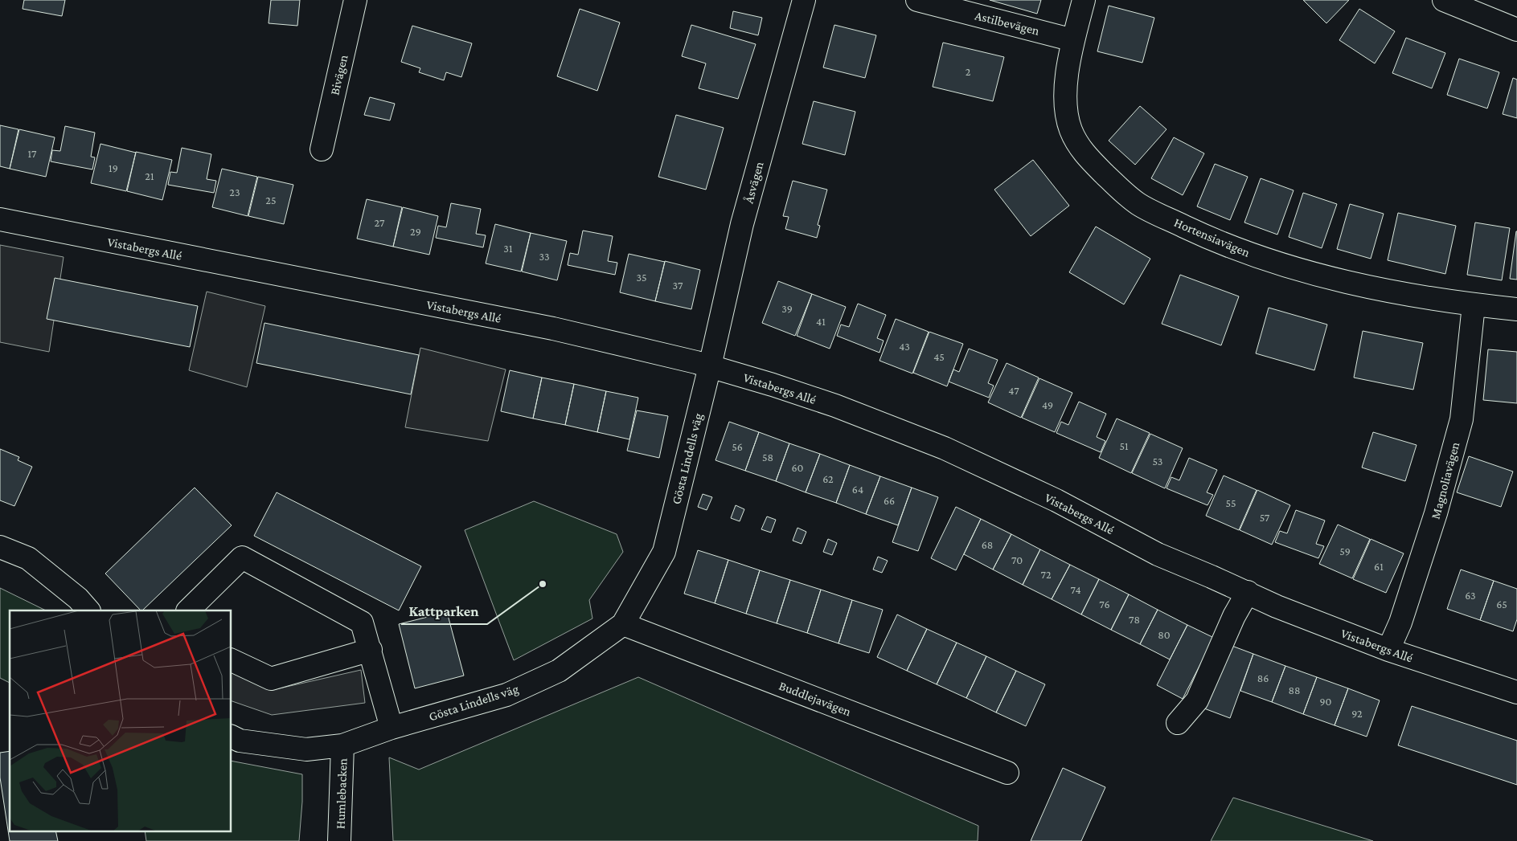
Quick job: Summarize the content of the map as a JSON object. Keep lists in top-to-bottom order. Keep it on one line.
{"streets":{"street":["Astilbevägen","Bivägen","Åsvägen","Hortensiavägen","Vistabergs Allé","Gösta Lindells väg","Magnoliavägen","Buddlejavägen","Humlebacken"]},"crossings":[["Astilbevägen","Hortensiavägen"],["Åsvägen","Vistabergs Allé"],["Åsvägen","Gösta Lindells väg"],["Hortensiavägen","Magnoliavägen"],["Vistabergs Allé","Gösta Lindells väg"],["Vistabergs Allé","Magnoliavägen"],["Gösta Lindells väg","Buddlejavägen"],["Gösta Lindells väg","Humlebacken"]],"places":["Kattparken"],"house_numbers":["2","17","19","21","23","25","27","29","31","33","35","37","39","41","43","45","47","49","51","56","58","53","60","62","64","66","55","57","68","59","70","61","72","74","63","76","65","78","80","86","88","90","92"]}
